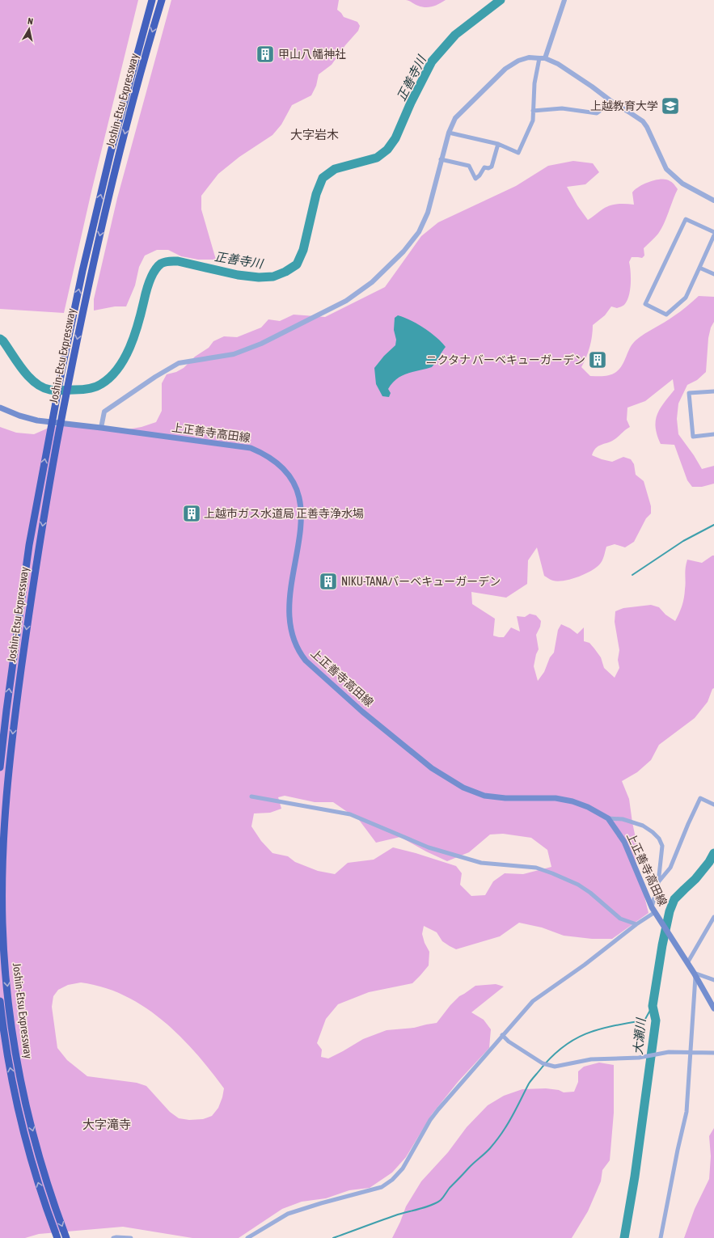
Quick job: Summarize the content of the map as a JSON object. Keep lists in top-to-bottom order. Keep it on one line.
{"streets":{"highway":["Joshin-Etsu Expressway"],"main road":["上正善寺高田線"]},"districts":["大字岩木","大字滝寺"],"water":["正善寺川","大瀬川"],"places":{"building":["甲山八幡神社","ニクタナ バーベキューガーデン","上越市ガス水道局 正善寺浄水場","NIKU-TANAバーベキューガーデン"],"school or university":["上越教育大学"]},"north":"top"}
